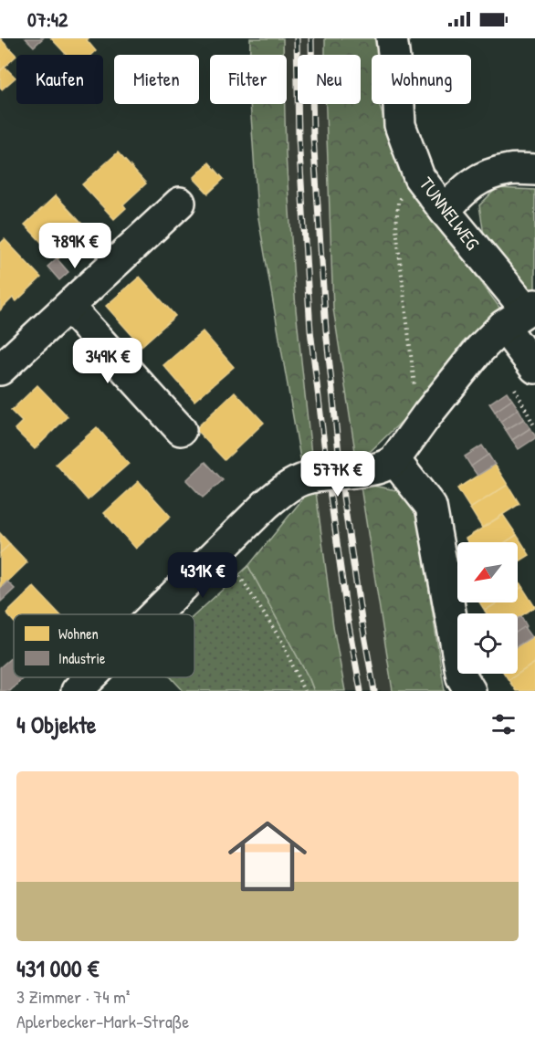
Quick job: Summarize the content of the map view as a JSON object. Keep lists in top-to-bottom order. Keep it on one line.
{"streets":{"street":["TUNNELWEG"]},"legend":["Wohnen","Industrie"],"north":"bottom left","page":{"status":"07:42","chip":["Kaufen","Mieten","Filter","Neu","Wohnung"],"price":["789K €","349K €","577K €","431K €"],"heading":"4 Objekte","list":[{"name":"431 000 €","note":"3 Zimmer · 74 m² · Aplerbecker-Mark-Straße"}]}}
